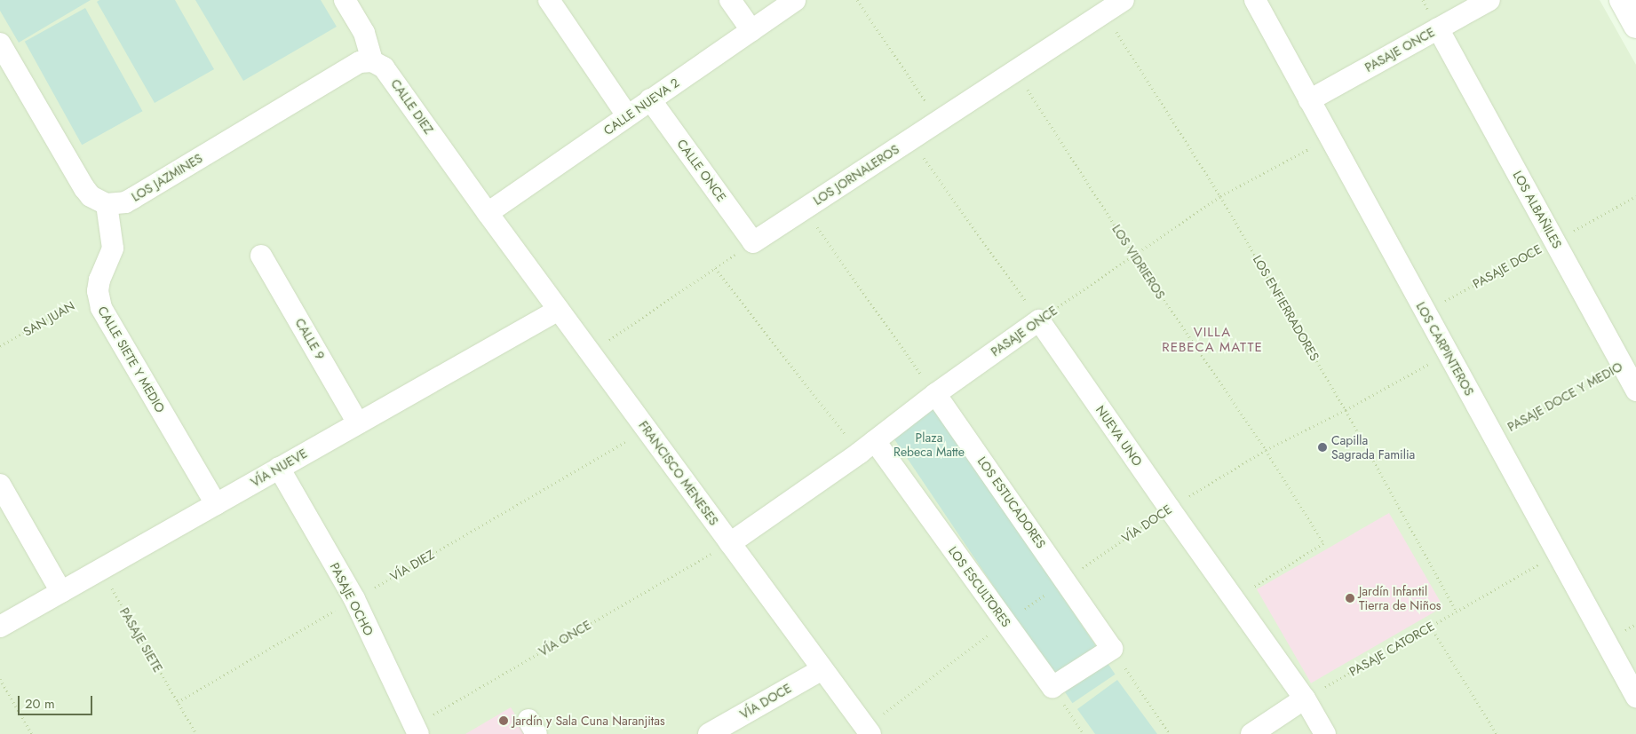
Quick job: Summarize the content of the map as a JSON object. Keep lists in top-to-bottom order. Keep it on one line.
{"streets":{"street":["PASAJE ONCE","CALLE DIEZ","CALLE NUEVA 2","CALLE ONCE","LOS JORNALEROS","LOS JAZMINES","LOS ALBAÑILES","CALLE 9","LOS CARPINTEROS","CALLE SIETE Y MEDIO","NUEVA UNO","VÍA NUEVE","FRANCISCO MENESES","LOS ESTUCADORES","VÍA DOCE","LOS ESCULTORES","PASAJE OCHO"],"path":["LOS VIDRIEROS","PASAJE DOCE","LOS ENFIERRADORES","SAN JUAN","PASAJE DOCE Y MEDIO","VÍA DIEZ","VÍA ONCE","PASAJE SIETE","PASAJE CATORCE"]},"crossings":[["PASAJE ONCE","LOS ALBAÑILES"],["PASAJE ONCE","LOS VIDRIEROS"],["PASAJE ONCE","LOS ENFIERRADORES"],["PASAJE ONCE","LOS CARPINTEROS"],["PASAJE ONCE","NUEVA UNO"],["PASAJE ONCE","FRANCISCO MENESES"],["PASAJE ONCE","LOS ESTUCADORES"],["PASAJE ONCE","LOS ESCULTORES"],["PASAJE ONCE","VÍA ONCE"],["CALLE DIEZ","CALLE NUEVA 2"],["CALLE DIEZ","LOS JAZMINES"],["CALLE DIEZ","FRANCISCO MENESES"],["CALLE NUEVA 2","CALLE ONCE"],["CALLE NUEVA 2","FRANCISCO MENESES"],["CALLE ONCE","LOS JORNALEROS"],["LOS JORNALEROS","LOS VIDRIEROS"],["LOS JORNALEROS","LOS ENFIERRADORES"],["LOS JAZMINES","CALLE SIETE Y MEDIO"],["LOS ALBAÑILES","PASAJE DOCE"],["LOS ALBAÑILES","PASAJE DOCE Y MEDIO"],["LOS VIDRIEROS","NUEVA UNO"],["LOS VIDRIEROS","VÍA DOCE"],["PASAJE DOCE","LOS CARPINTEROS"],["LOS ENFIERRADORES","VÍA DOCE"],["LOS ENFIERRADORES","PASAJE CATORCE"],["SAN JUAN","CALLE SIETE Y MEDIO"],["CALLE 9","VÍA NUEVE"],["LOS CARPINTEROS","PASAJE DOCE Y MEDIO"],["LOS CARPINTEROS","VÍA DOCE"],["LOS CARPINTEROS","PASAJE CATORCE"],["CALLE SIETE Y MEDIO","VÍA NUEVE"],["NUEVA UNO","VÍA DOCE"],["NUEVA UNO","PASAJE CATORCE"],["VÍA NUEVE","FRANCISCO MENESES"],["VÍA NUEVE","PASAJE OCHO"],["VÍA NUEVE","PASAJE SIETE"],["FRANCISCO MENESES","VÍA DOCE"],["FRANCISCO MENESES","VÍA DIEZ"],["FRANCISCO MENESES","VÍA ONCE"],["LOS ESTUCADORES","VÍA DOCE"],["VÍA DOCE","LOS ESCULTORES"],["VÍA DIEZ","PASAJE OCHO"],["VÍA DIEZ","PASAJE SIETE"],["PASAJE OCHO","VÍA ONCE"]],"districts":["VILLA REBECA MATTE"],"parks":["Plaza Rebeca Matte"],"places":["Capilla Sagrada Familia","Jardín Infantil Tierra de Niños","Jardín y Sala Cuna Naranjitas"],"scale_bar":"20 m"}
